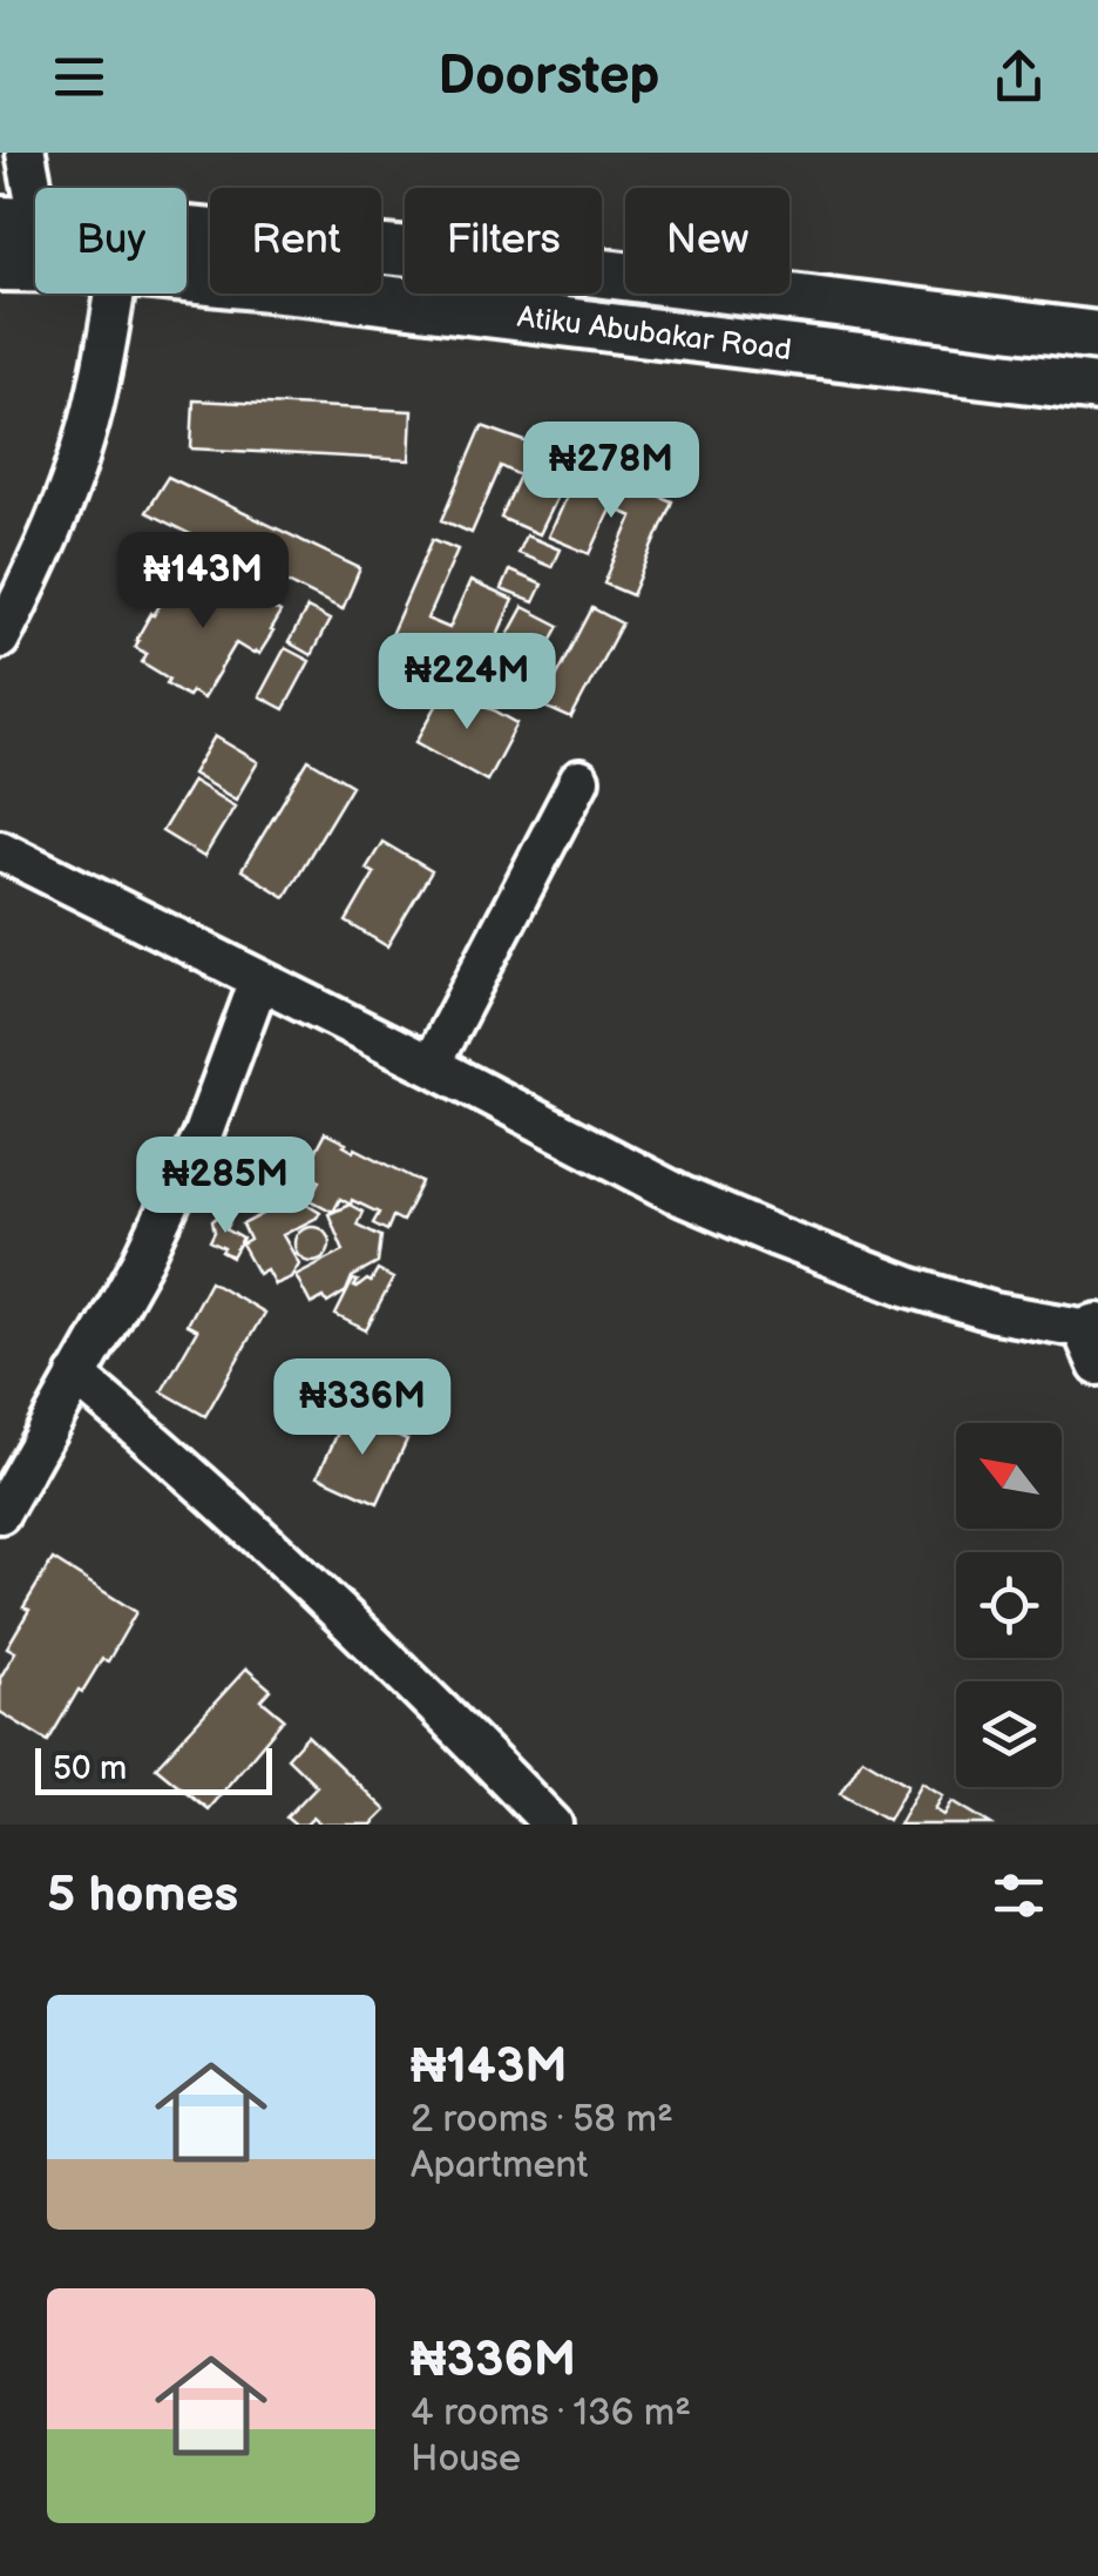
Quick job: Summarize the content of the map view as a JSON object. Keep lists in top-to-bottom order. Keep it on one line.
{"streets":{"street":["Atiku Abubakar Road"]},"scale_bar":"50 m","north":"top left","page":{"header":"Doorstep","chip":["Buy","Rent","Filters","New"],"price":["₦278M","₦143M","₦224M","₦285M","₦336M"],"scale":"50 m","heading":"5 homes","list":[{"name":"₦143M","note":"2 rooms · 58 m² · Apartment"},{"name":"₦336M","note":"4 rooms · 136 m² · House"}]}}
